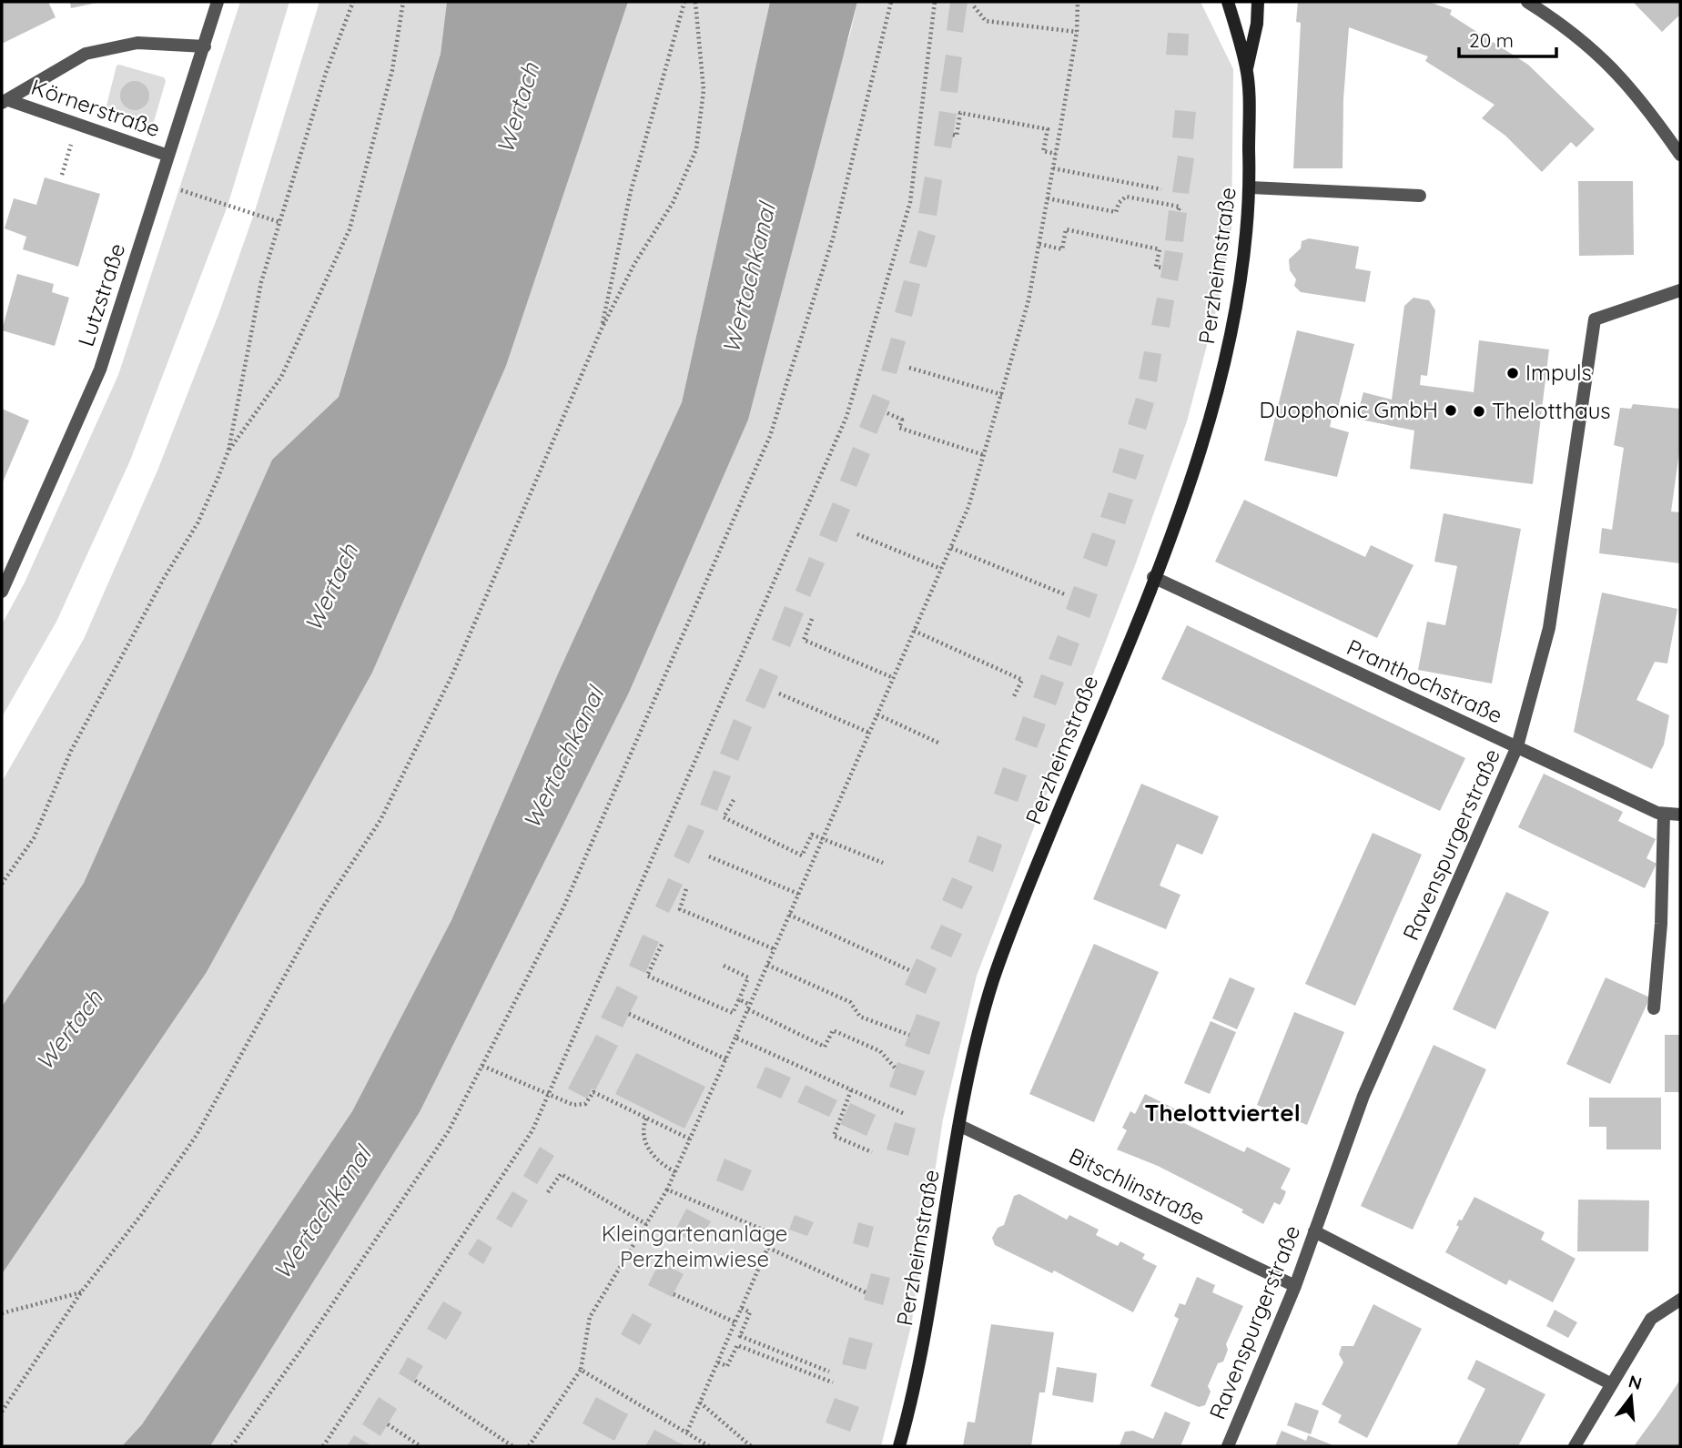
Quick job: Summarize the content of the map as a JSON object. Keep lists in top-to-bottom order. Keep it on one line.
{"streets":{"street":["Körnerstraße","Perzheimstraße","Lutzstraße","Pranthochstraße","Ravenspurgerstraße","Bitschlinstraße"]},"crossings":[["Körnerstraße","Lutzstraße"],["Perzheimstraße","Pranthochstraße"],["Perzheimstraße","Bitschlinstraße"],["Pranthochstraße","Ravenspurgerstraße"],["Ravenspurgerstraße","Bitschlinstraße"]],"districts":["Thelottviertel"],"water":["Wertach","Wertachkanal"],"parks":["Kleingartenanlage Perzheimwiese"],"places":["Impuls","Duophonic GmbH","Thelotthaus"],"scale_bar":"20 m","north":"top"}
